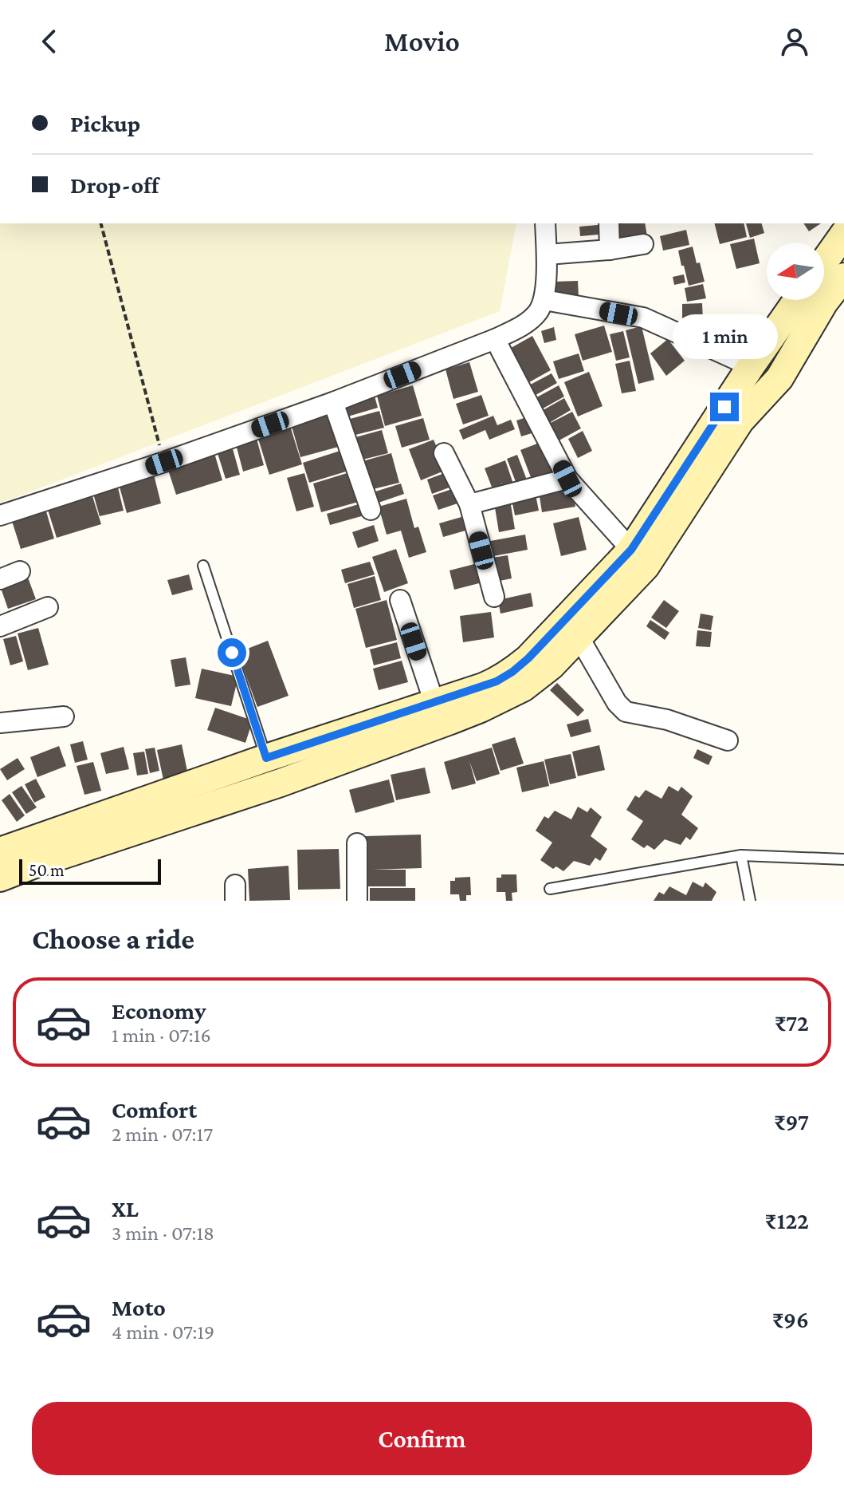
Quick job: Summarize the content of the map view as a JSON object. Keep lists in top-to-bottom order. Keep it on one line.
{"scale_bar":"50 m","north":"left","page":{"header":"Movio","banner":["Pickup","Drop-off"],"bubble":"1 min","scale":"50 m","heading":"Choose a ride","list":[{"name":"Economy","note":"1 min · 07:16","value":"₹72"},{"name":"Comfort","note":"2 min · 07:17","value":"₹97"},{"name":"XL","note":"3 min · 07:18","value":"₹122"},{"name":"Moto","note":"4 min · 07:19","value":"₹96"}],"buttons":"Confirm"}}
